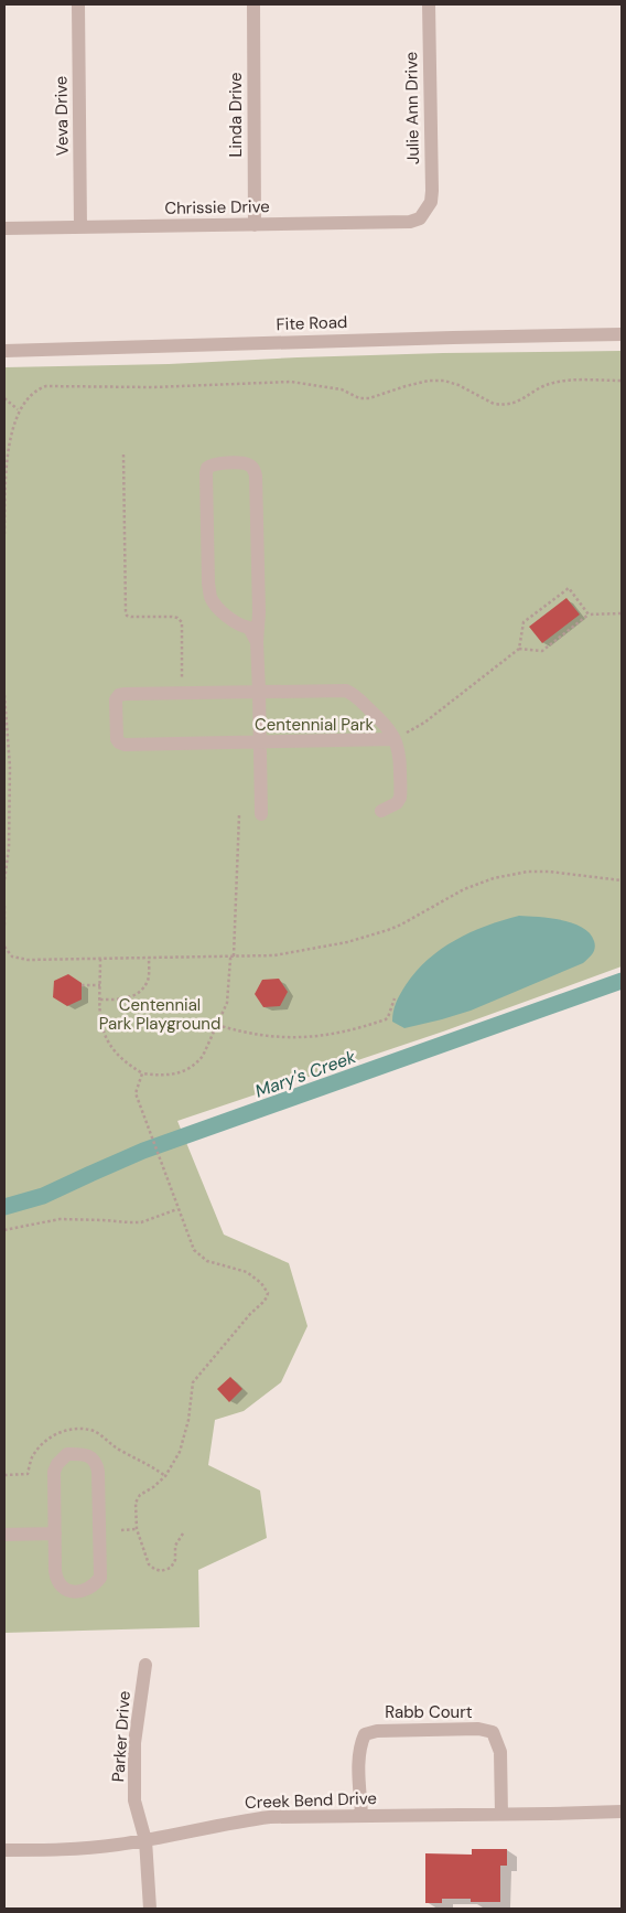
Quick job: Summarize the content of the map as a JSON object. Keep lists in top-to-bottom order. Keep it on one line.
{"streets":{"street":["Julie Ann Drive","Linda Drive","Veva Drive","Chrissie Drive","Fite Road","Rabb Court","Parker Drive","Creek Bend Drive"]},"crossings":[["Julie Ann Drive","Chrissie Drive"],["Linda Drive","Chrissie Drive"],["Veva Drive","Chrissie Drive"],["Rabb Court","Creek Bend Drive"],["Parker Drive","Creek Bend Drive"]],"water":["Mary's Creek"],"parks":["Centennial Park","Centennial Park Playground"]}
